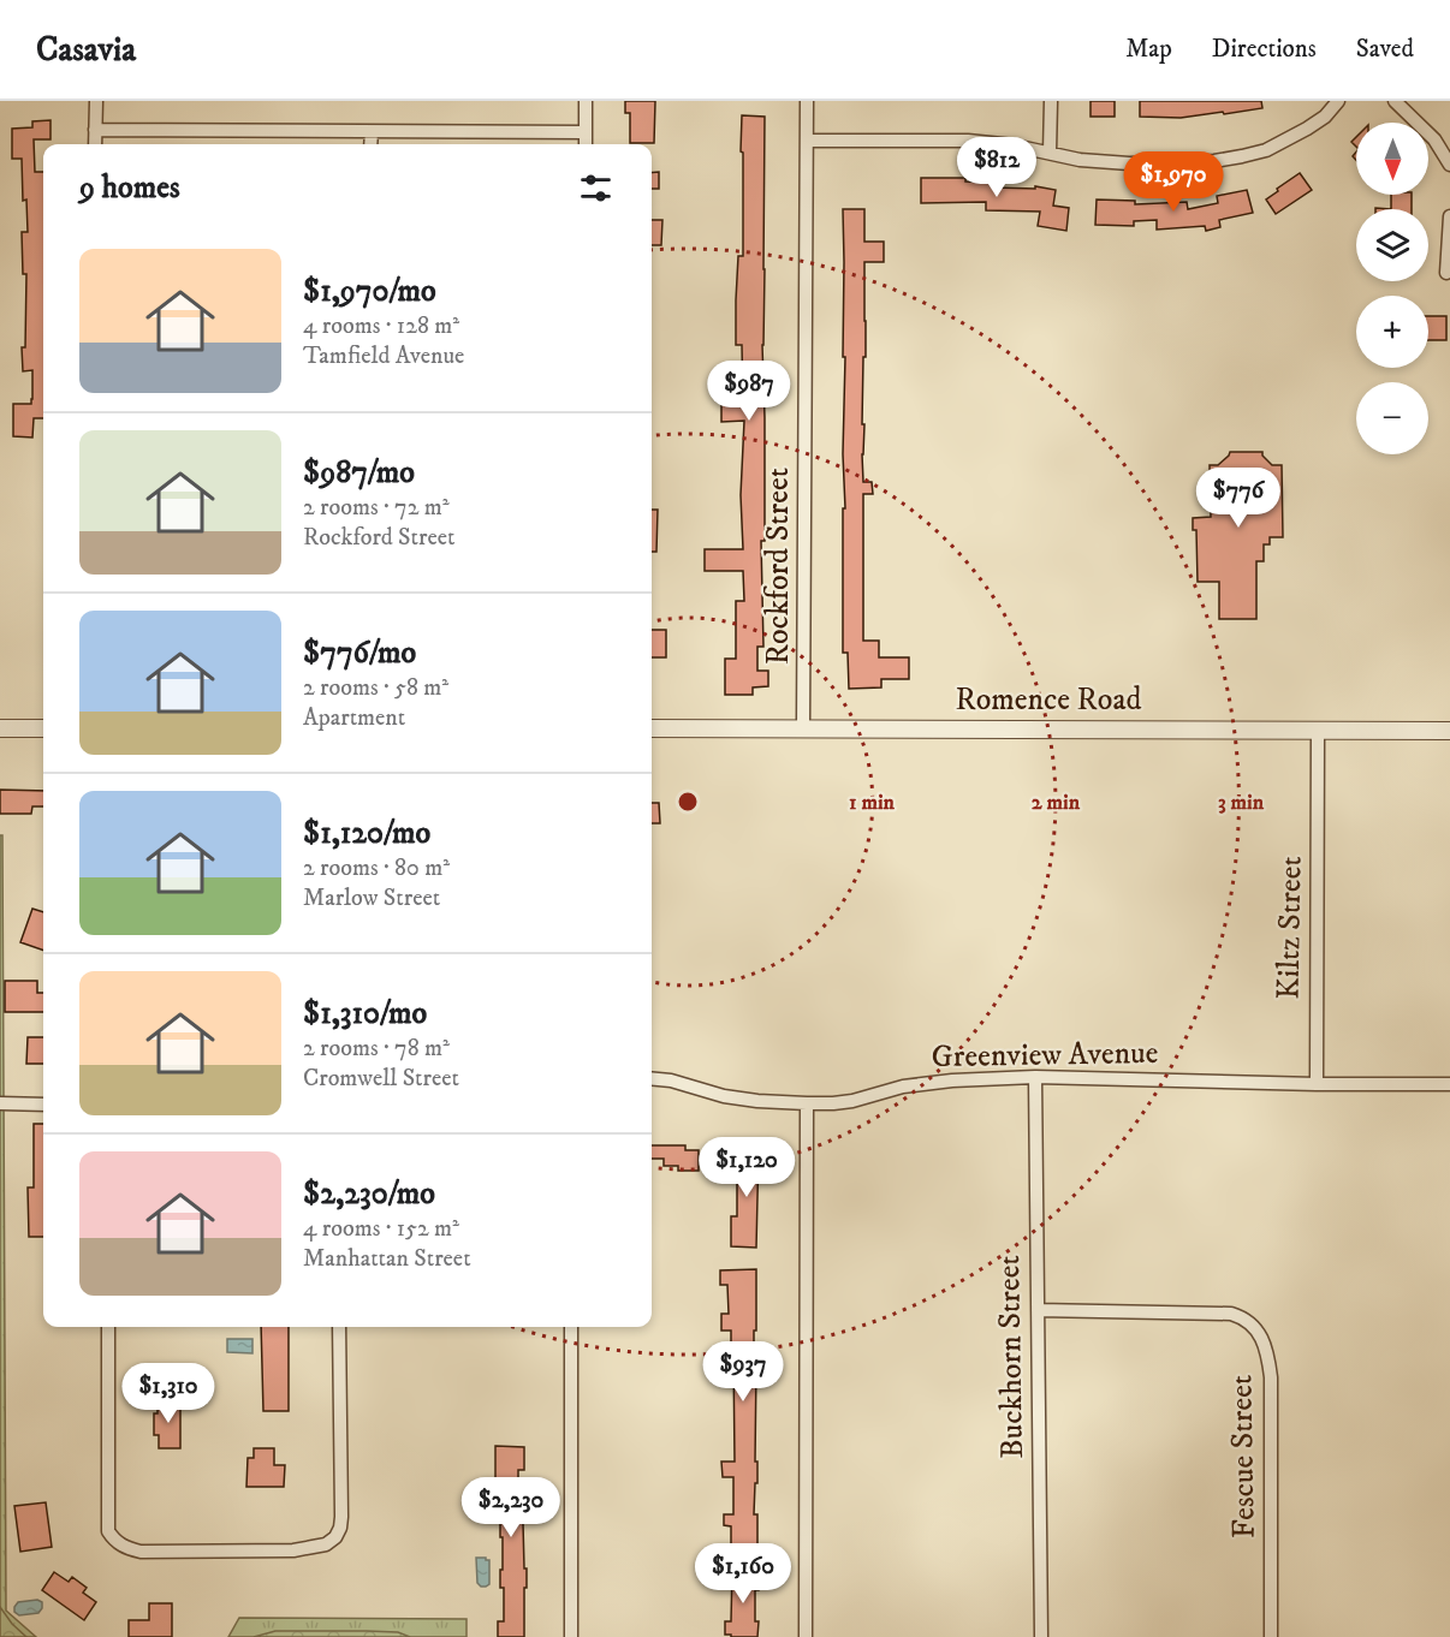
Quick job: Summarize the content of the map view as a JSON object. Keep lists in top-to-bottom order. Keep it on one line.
{"streets":{"street":["Rockford Street","Romence Road","Kiltz Street","Greenview Avenue","Buckhorn Street","Fescue Street"]},"crossings":[["Rockford Street","Romence Road"],["Romence Road","Kiltz Street"],["Kiltz Street","Greenview Avenue"],["Greenview Avenue","Buckhorn Street"],["Buckhorn Street","Fescue Street"]],"north":"bottom","page":{"header":"Casavia","nav":["Map","Directions","Saved"],"map_buttons":["+","−"],"price":["$812","$1,970","$987","$776","$1,120","$937","$1,310","$2,230","$1,160"],"heading":"9 homes","list":[{"name":"$1,970/mo","note":"4 rooms · 128 m² · Tamfield Avenue"},{"name":"$987/mo","note":"2 rooms · 72 m² · Rockford Street"},{"name":"$776/mo","note":"2 rooms · 58 m² · Apartment"},{"name":"$1,120/mo","note":"2 rooms · 80 m² · Marlow Street"},{"name":"$1,310/mo","note":"2 rooms · 78 m² · Cromwell Street"},{"name":"$2,230/mo","note":"4 rooms · 152 m² · Manhattan Street"}]},"rings":["1 min","2 min","3 min"]}
